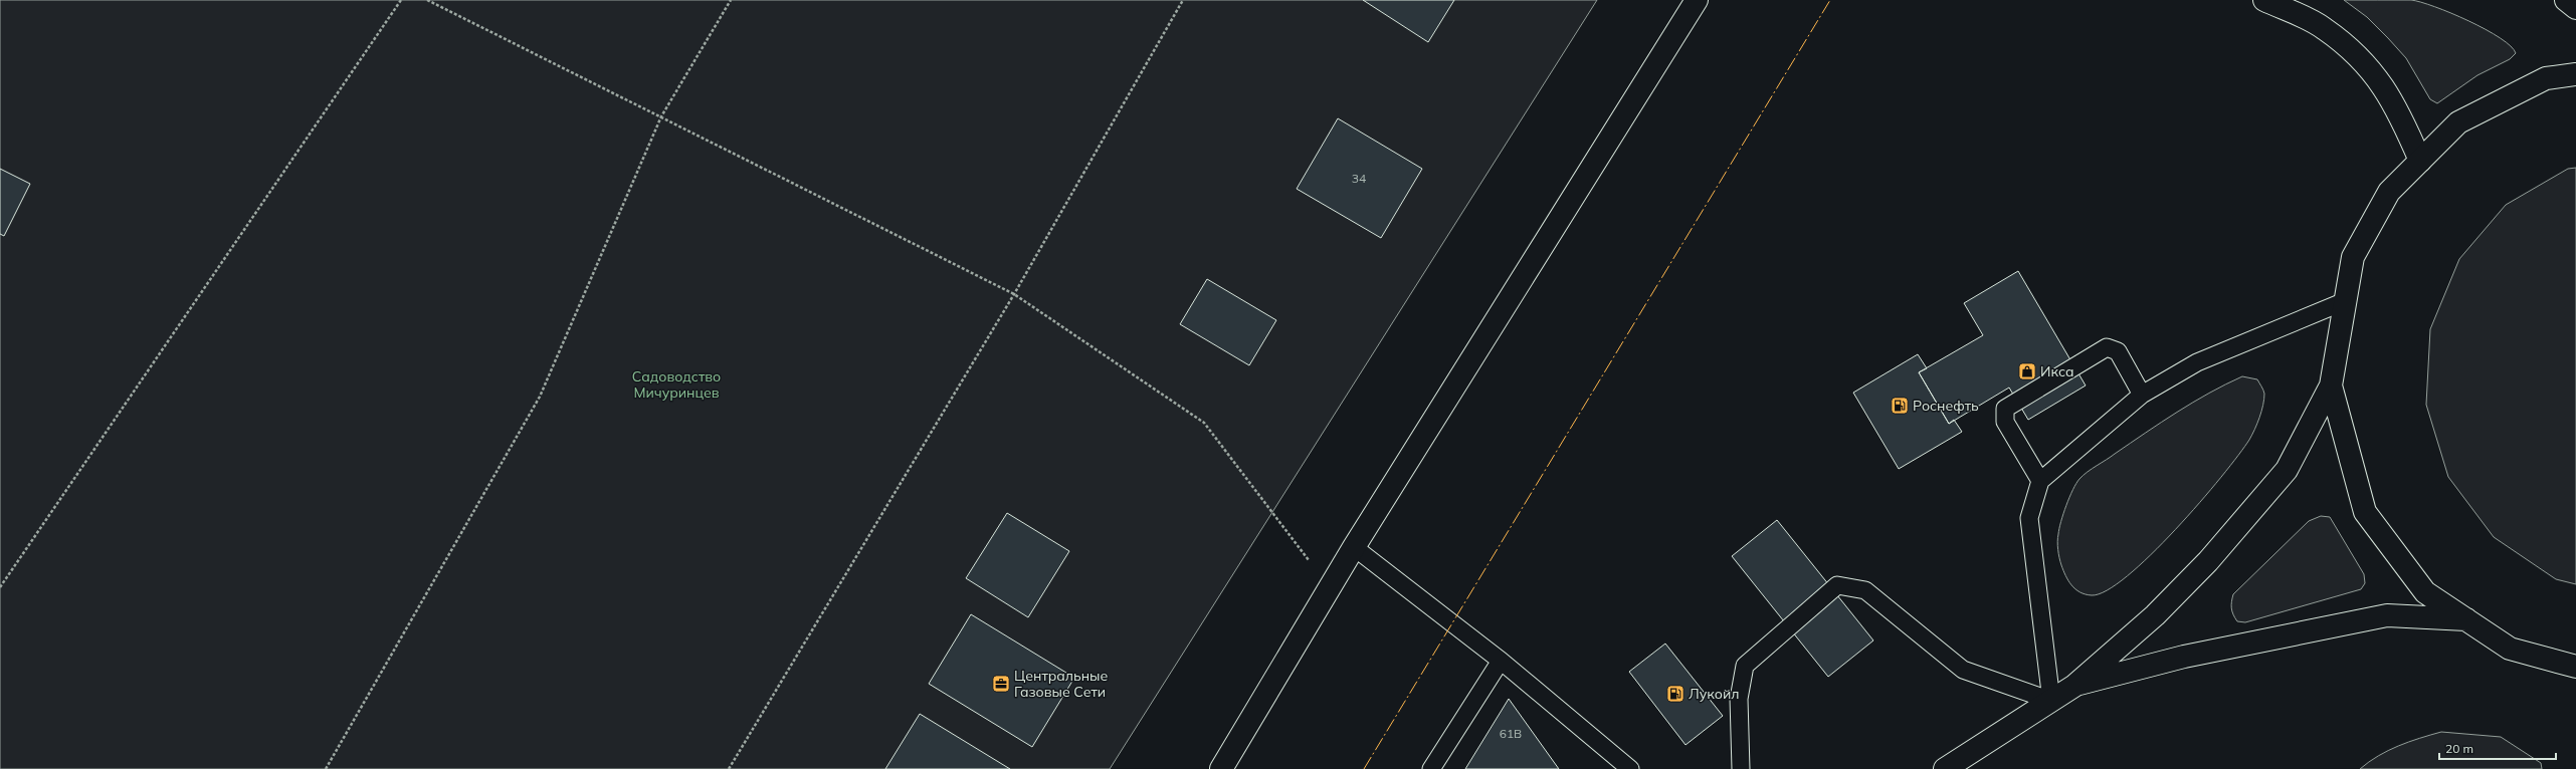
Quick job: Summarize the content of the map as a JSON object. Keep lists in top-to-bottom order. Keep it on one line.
{"parks":["Садоводство Мичуринцев"],"places":{"shop":["Икса"],"fuel station":["Роснефть","Лукойл"],"office":["Центральные Газовые Сети"]},"house_numbers":["34","61В"],"scale_bar":"20 m"}
